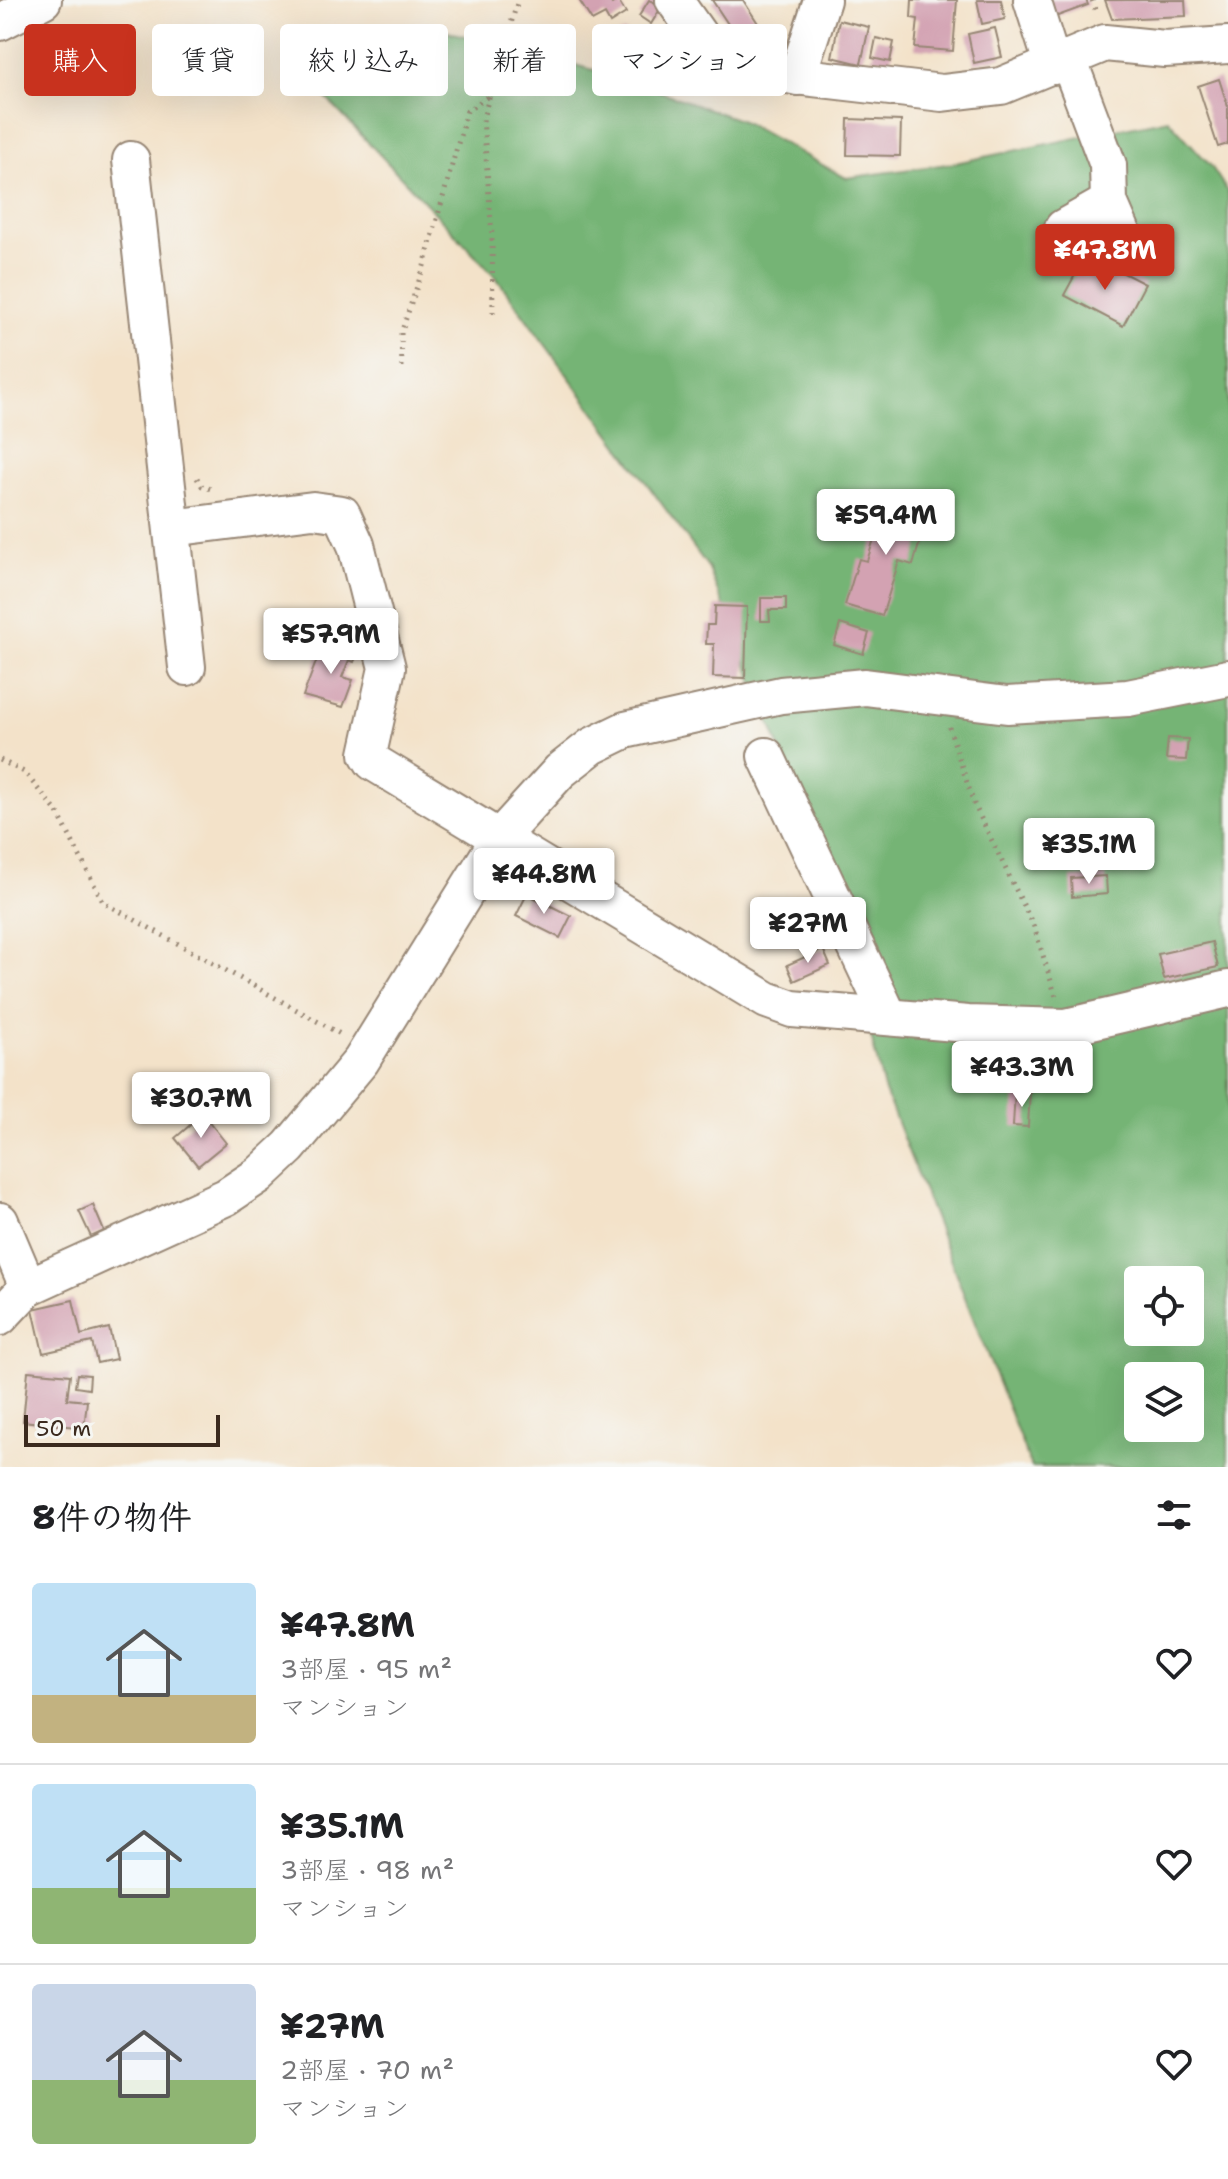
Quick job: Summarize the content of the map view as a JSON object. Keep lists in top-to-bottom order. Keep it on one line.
{"scale_bar":"50 m","page":{"chip":["購入","賃貸","絞り込み","新着","マンション"],"price":["¥47.8M","¥59.4M","¥57.9M","¥35.1M","¥44.8M","¥27M","¥43.3M","¥30.7M"],"scale":"50 m","heading":"8件の物件","list":[{"name":"¥47.8M","note":"3部屋 · 95 m² · マンション"},{"name":"¥35.1M","note":"3部屋 · 98 m² · マンション"},{"name":"¥27M","note":"2部屋 · 70 m² · マンション"}]}}
